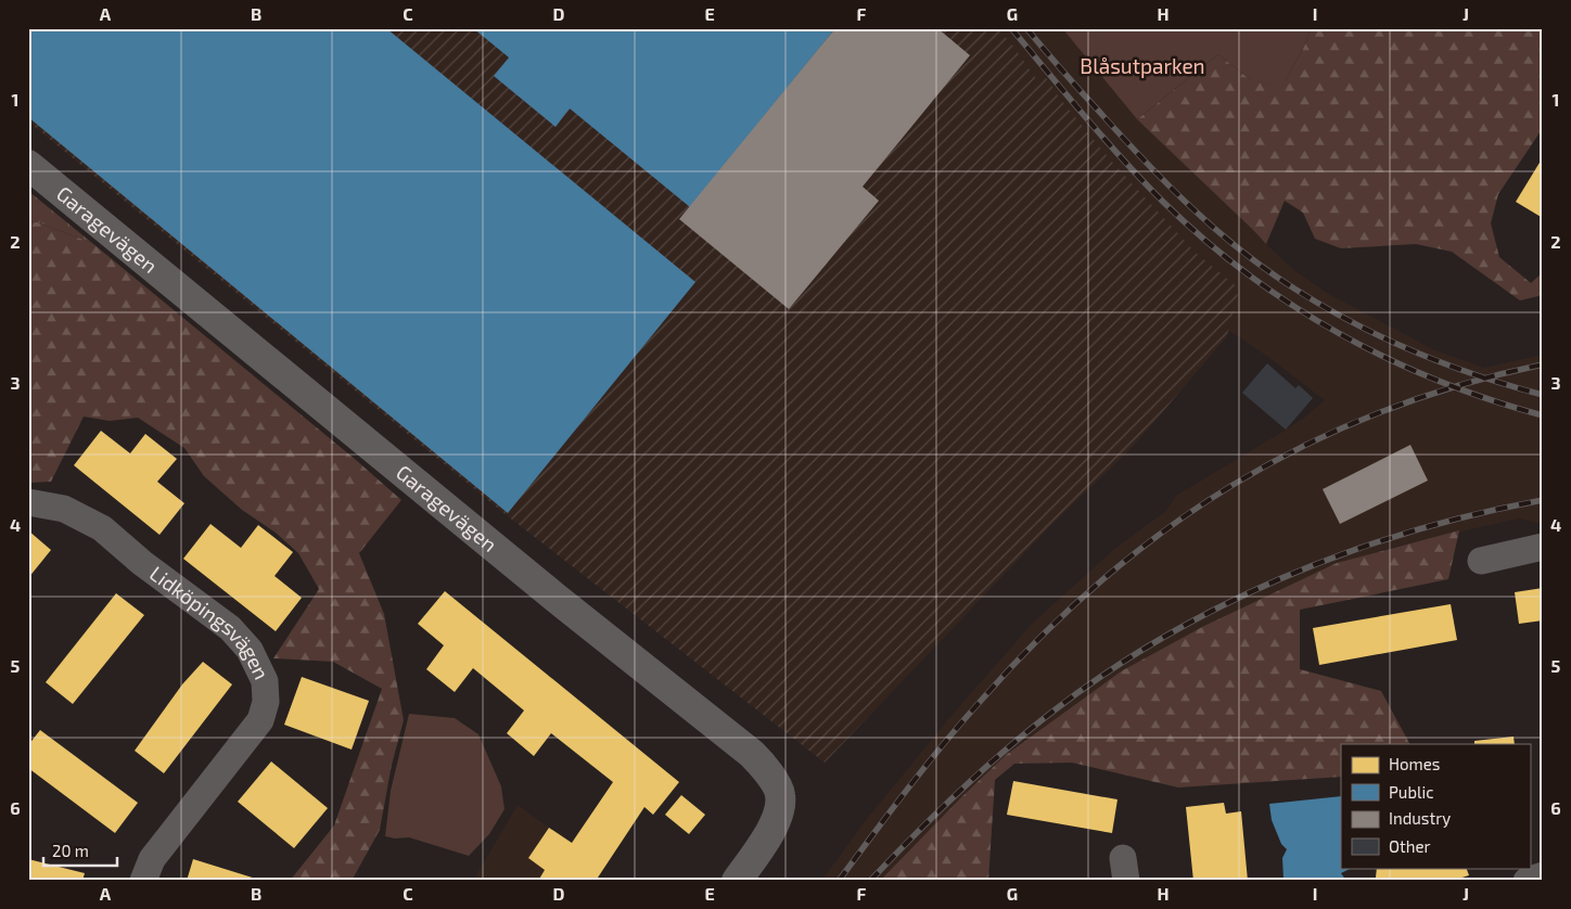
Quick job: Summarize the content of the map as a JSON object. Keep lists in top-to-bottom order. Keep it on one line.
{"streets":{"street":["Garagevägen","Lidköpingsvägen"]},"parks":["Blåsutparken"],"legend":["Homes","Public","Industry","Other"],"scale_bar":"20 m","grid":{"columns":["A","B","C","D","E","F","G","H","I","J"],"rows":["1","2","3","4","5","6"]}}
